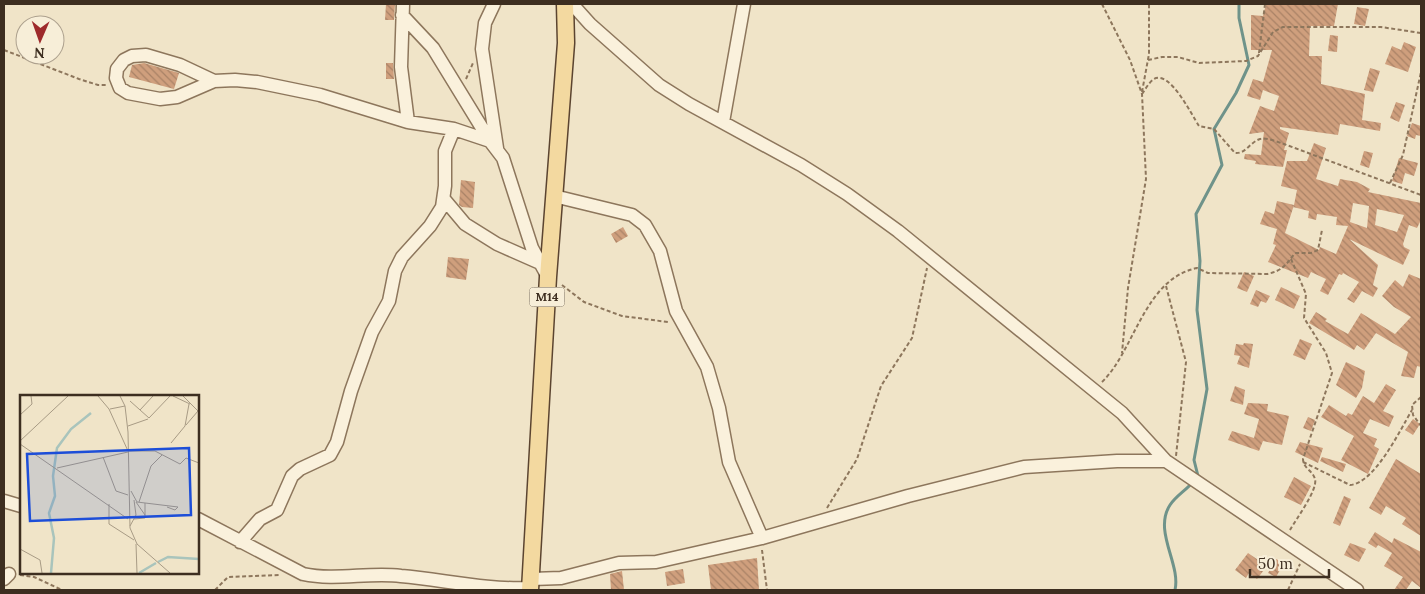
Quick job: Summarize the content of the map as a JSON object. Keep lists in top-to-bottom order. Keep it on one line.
{"streets":{"main road":["M14"]},"scale_bar":"50 m","north":"bottom"}
